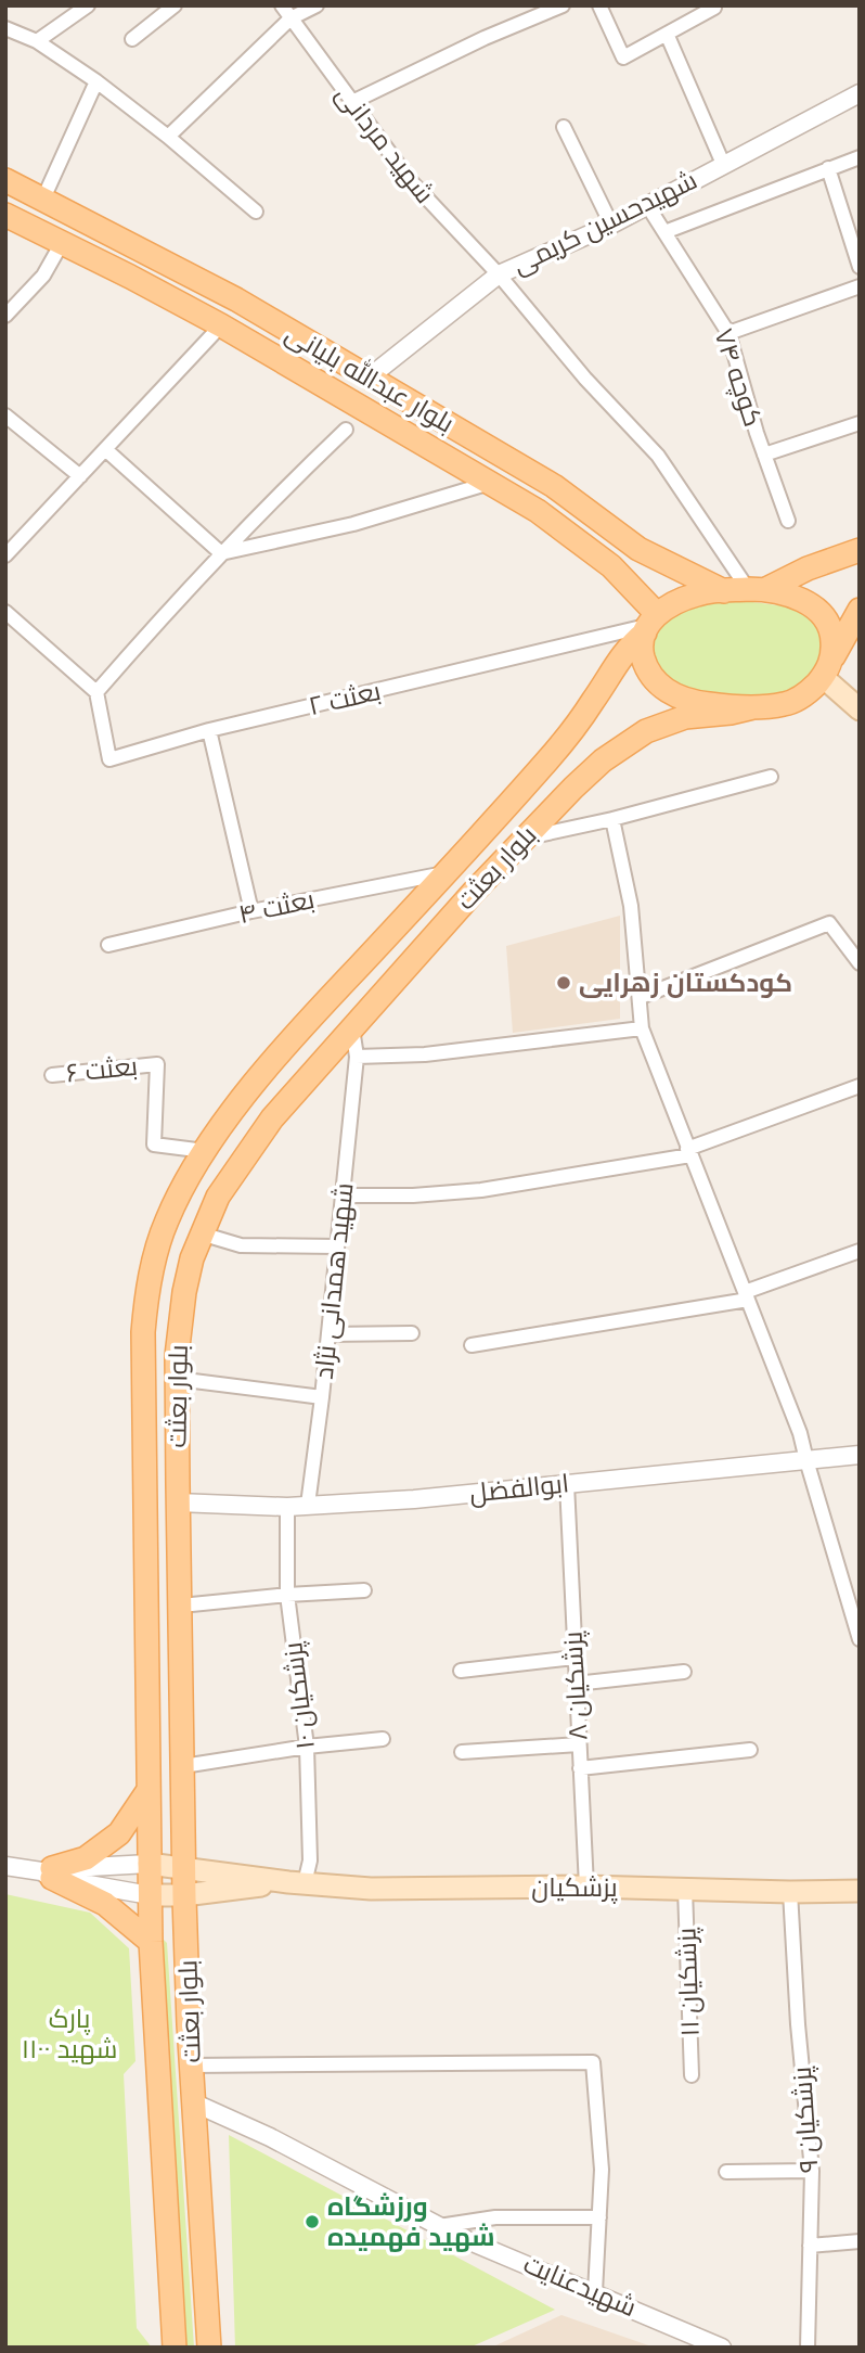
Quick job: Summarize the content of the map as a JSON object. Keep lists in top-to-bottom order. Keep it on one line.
{"streets":{"main road":["بلوار عبدالله بلیانی","بلوار بعثت","پزشکیان"],"street":["شهید مردانی","شهیدحسین کریمی","کوچه ۷۴","بعثت ۲","بعثت ۴","بعثت ۶","شهید همدانی نژاد","ابوالفضل","پزشکیان ۸","پزشکیان ۱۰","پزشکیان ۱۱","پزشکیان ۹","شهیدعنایت"]},"crossings":[["شهید مردانی","شهیدحسین کریمی"],["شهید مردانی","بلوار عبدالله بلیانی"],["شهید مردانی","بعثت ۲"],["شهید مردانی","بلوار بعثت"],["شهیدحسین کریمی","کوچه ۷۴"],["شهیدحسین کریمی","بلوار عبدالله بلیانی"],["بلوار عبدالله بلیانی","بعثت ۲"],["بلوار عبدالله بلیانی","بلوار بعثت"],["بعثت ۲","بلوار بعثت"],["بلوار بعثت","بعثت ۴"],["بلوار بعثت","بعثت ۶"],["بلوار بعثت","شهید همدانی نژاد"],["بلوار بعثت","ابوالفضل"],["بلوار بعثت","پزشکیان"],["بلوار بعثت","شهیدعنایت"],["شهید همدانی نژاد","ابوالفضل"],["ابوالفضل","پزشکیان ۸"],["ابوالفضل","پزشکیان ۱۰"],["پزشکیان ۸","پزشکیان"],["پزشکیان ۱۰","پزشکیان"],["پزشکیان","پزشکیان ۱۱"],["پزشکیان","پزشکیان ۹"]],"parks":["پارک ۱۱۰۰ شهید"],"places":["کودکستان زهرایی","ورزشگاه شهید فهمیده"]}
